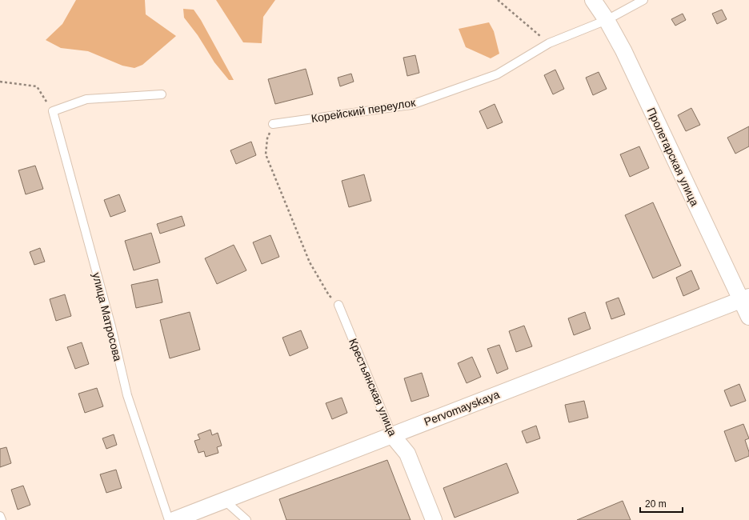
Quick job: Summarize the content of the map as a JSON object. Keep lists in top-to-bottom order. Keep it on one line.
{"streets":{"street":["Пролетарская улица","Крестьянская улица","Pervomayskaya"],"lane":["Корейский переулок","улица Матросова"]},"crossings":[["Корейский переулок","Пролетарская улица"],["Пролетарская улица","Pervomayskaya"],["Крестьянская улица","Pervomayskaya"]],"scale_bar":"20 m"}
